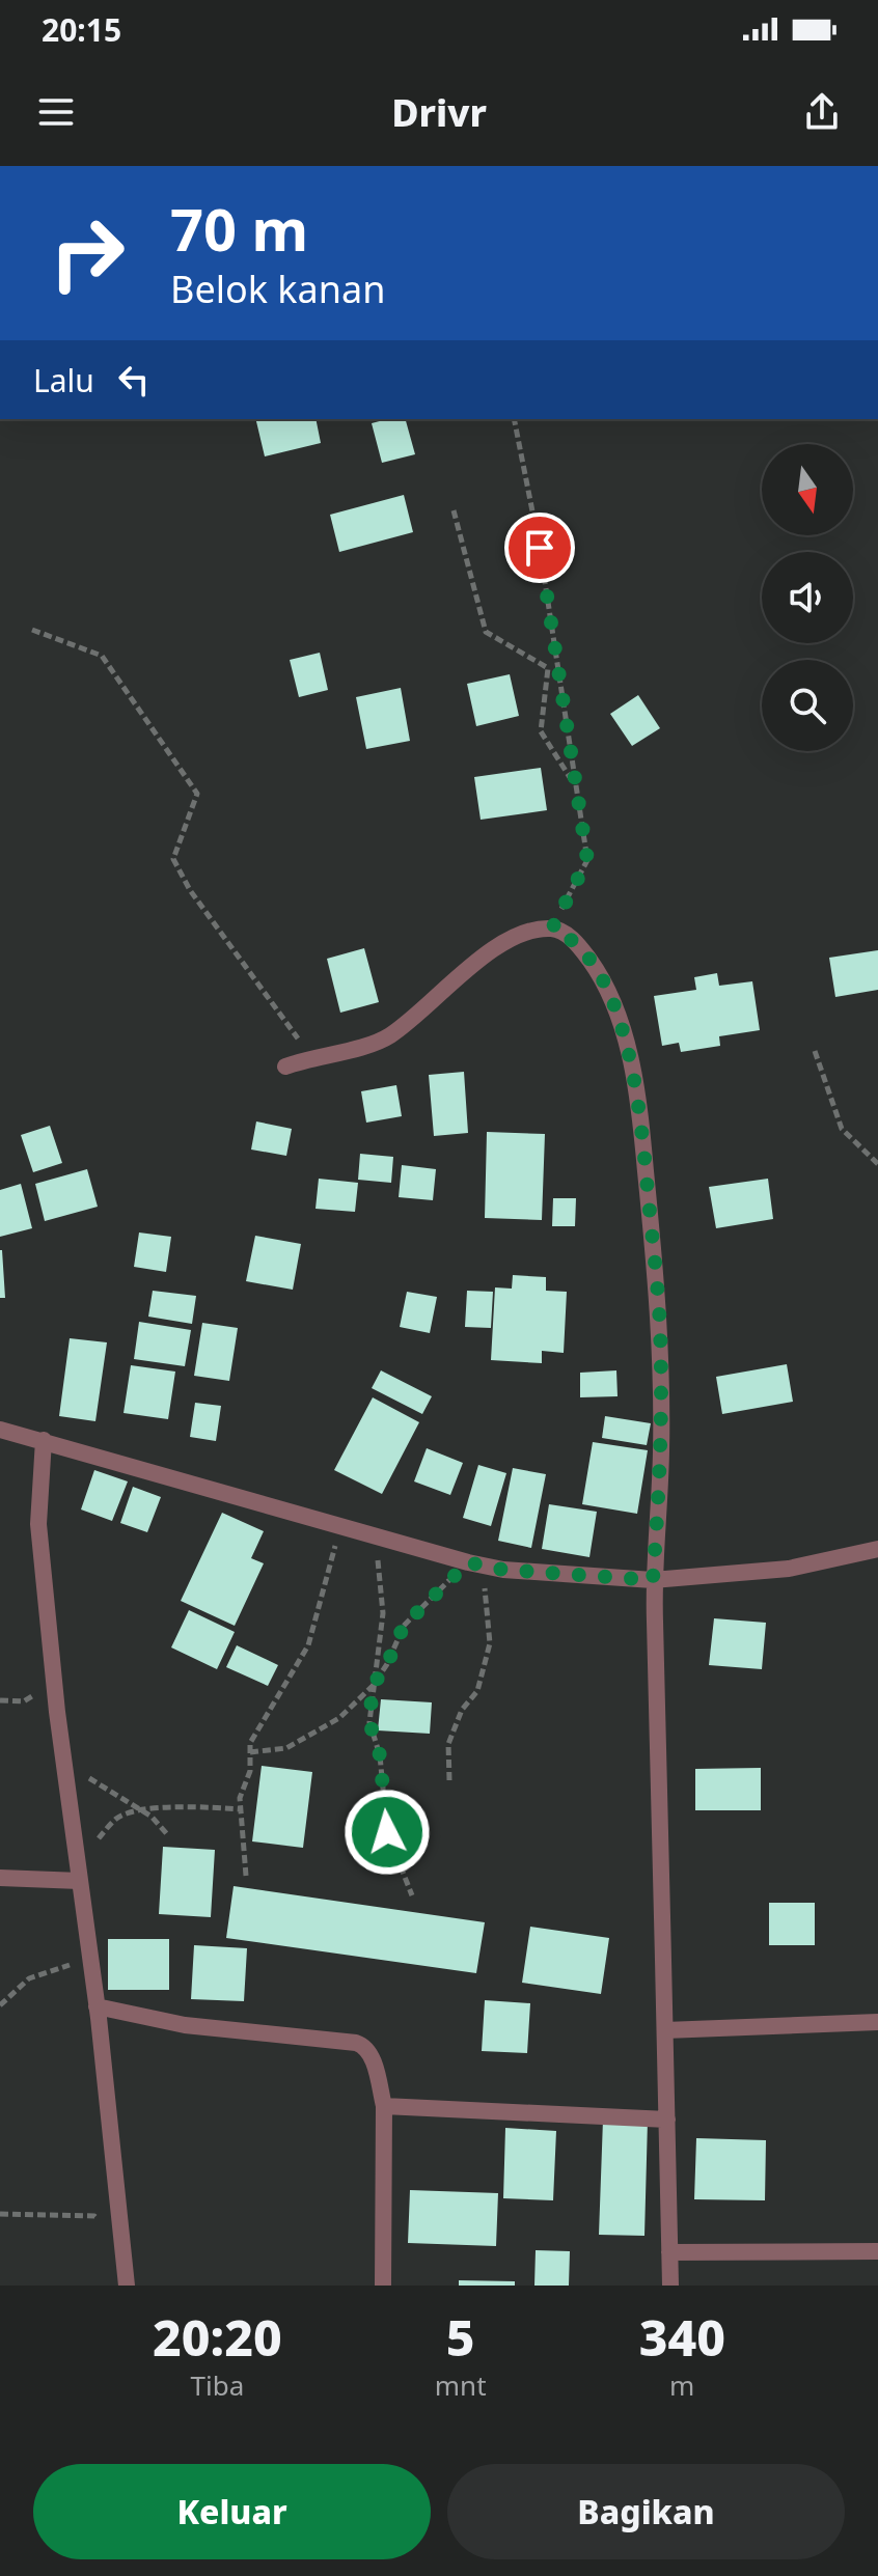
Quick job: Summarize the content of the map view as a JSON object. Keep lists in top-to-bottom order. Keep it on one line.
{"north":"bottom","page":{"status":"20:15","header":"Drivr","turn":["70 m","Belok kanan"],"then":"Lalu","eta":["20:20","Tiba","5","mnt","340","m"],"buttons":["Keluar","Bagikan"]}}
